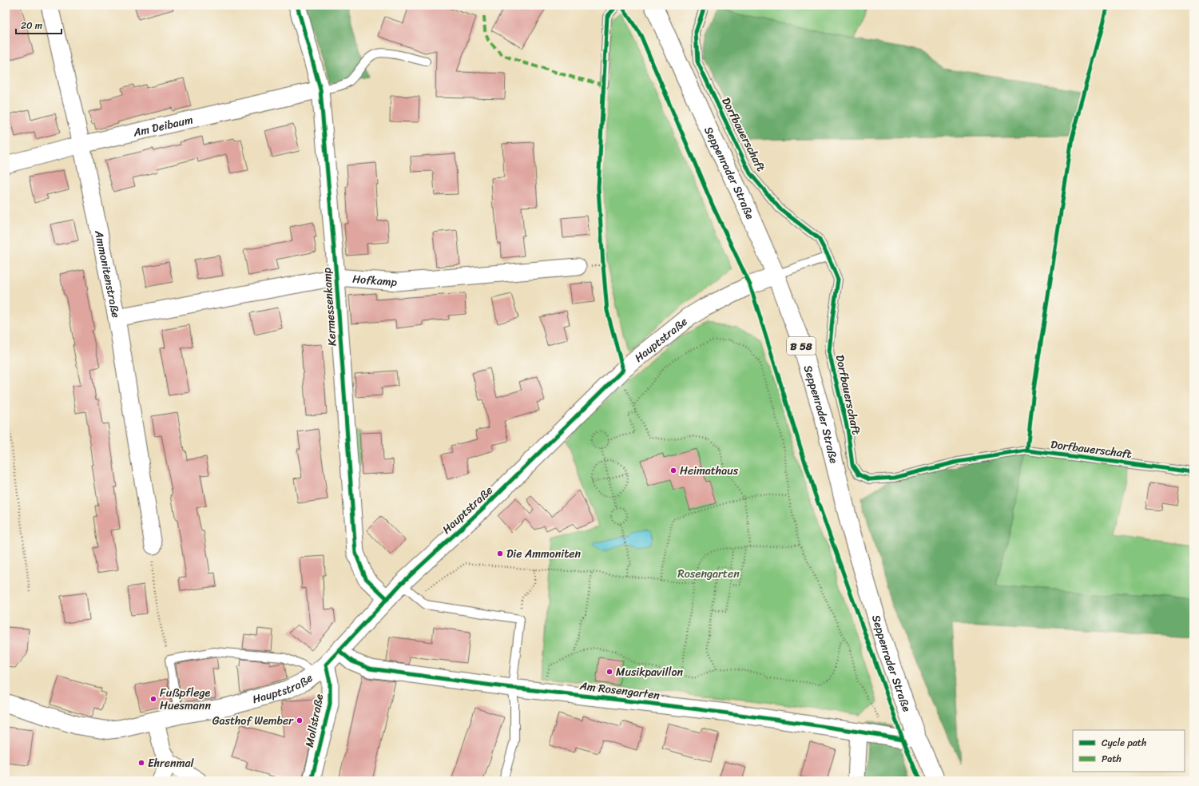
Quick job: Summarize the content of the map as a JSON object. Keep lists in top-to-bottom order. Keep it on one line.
{"streets":{"street":["Am Deibaum","Seppenrader Straße","Ammonitenstraße","Hofkamp","Kermessenkamp","Hauptstraße","B 58","Am Rosengarten","Mollstraße"],"lane":["Dorfbauerschaft"]},"crossings":[["Am Deibaum","Ammonitenstraße"],["Am Deibaum","Kermessenkamp"],["Seppenrader Straße","Hauptstraße"],["Seppenrader Straße","Am Rosengarten"],["Ammonitenstraße","Hofkamp"],["Hofkamp","Kermessenkamp"],["Kermessenkamp","Hauptstraße"],["Hauptstraße","Am Rosengarten"],["Hauptstraße","Mollstraße"]],"parks":["Rosengarten"],"places":["Heimathaus","Die Ammoniten","Musikpavillon","Fußpflege Huesmann","Gasthof Wember","Ehrenmal"],"legend":["Cycle path","Path"],"scale_bar":"20 m"}
